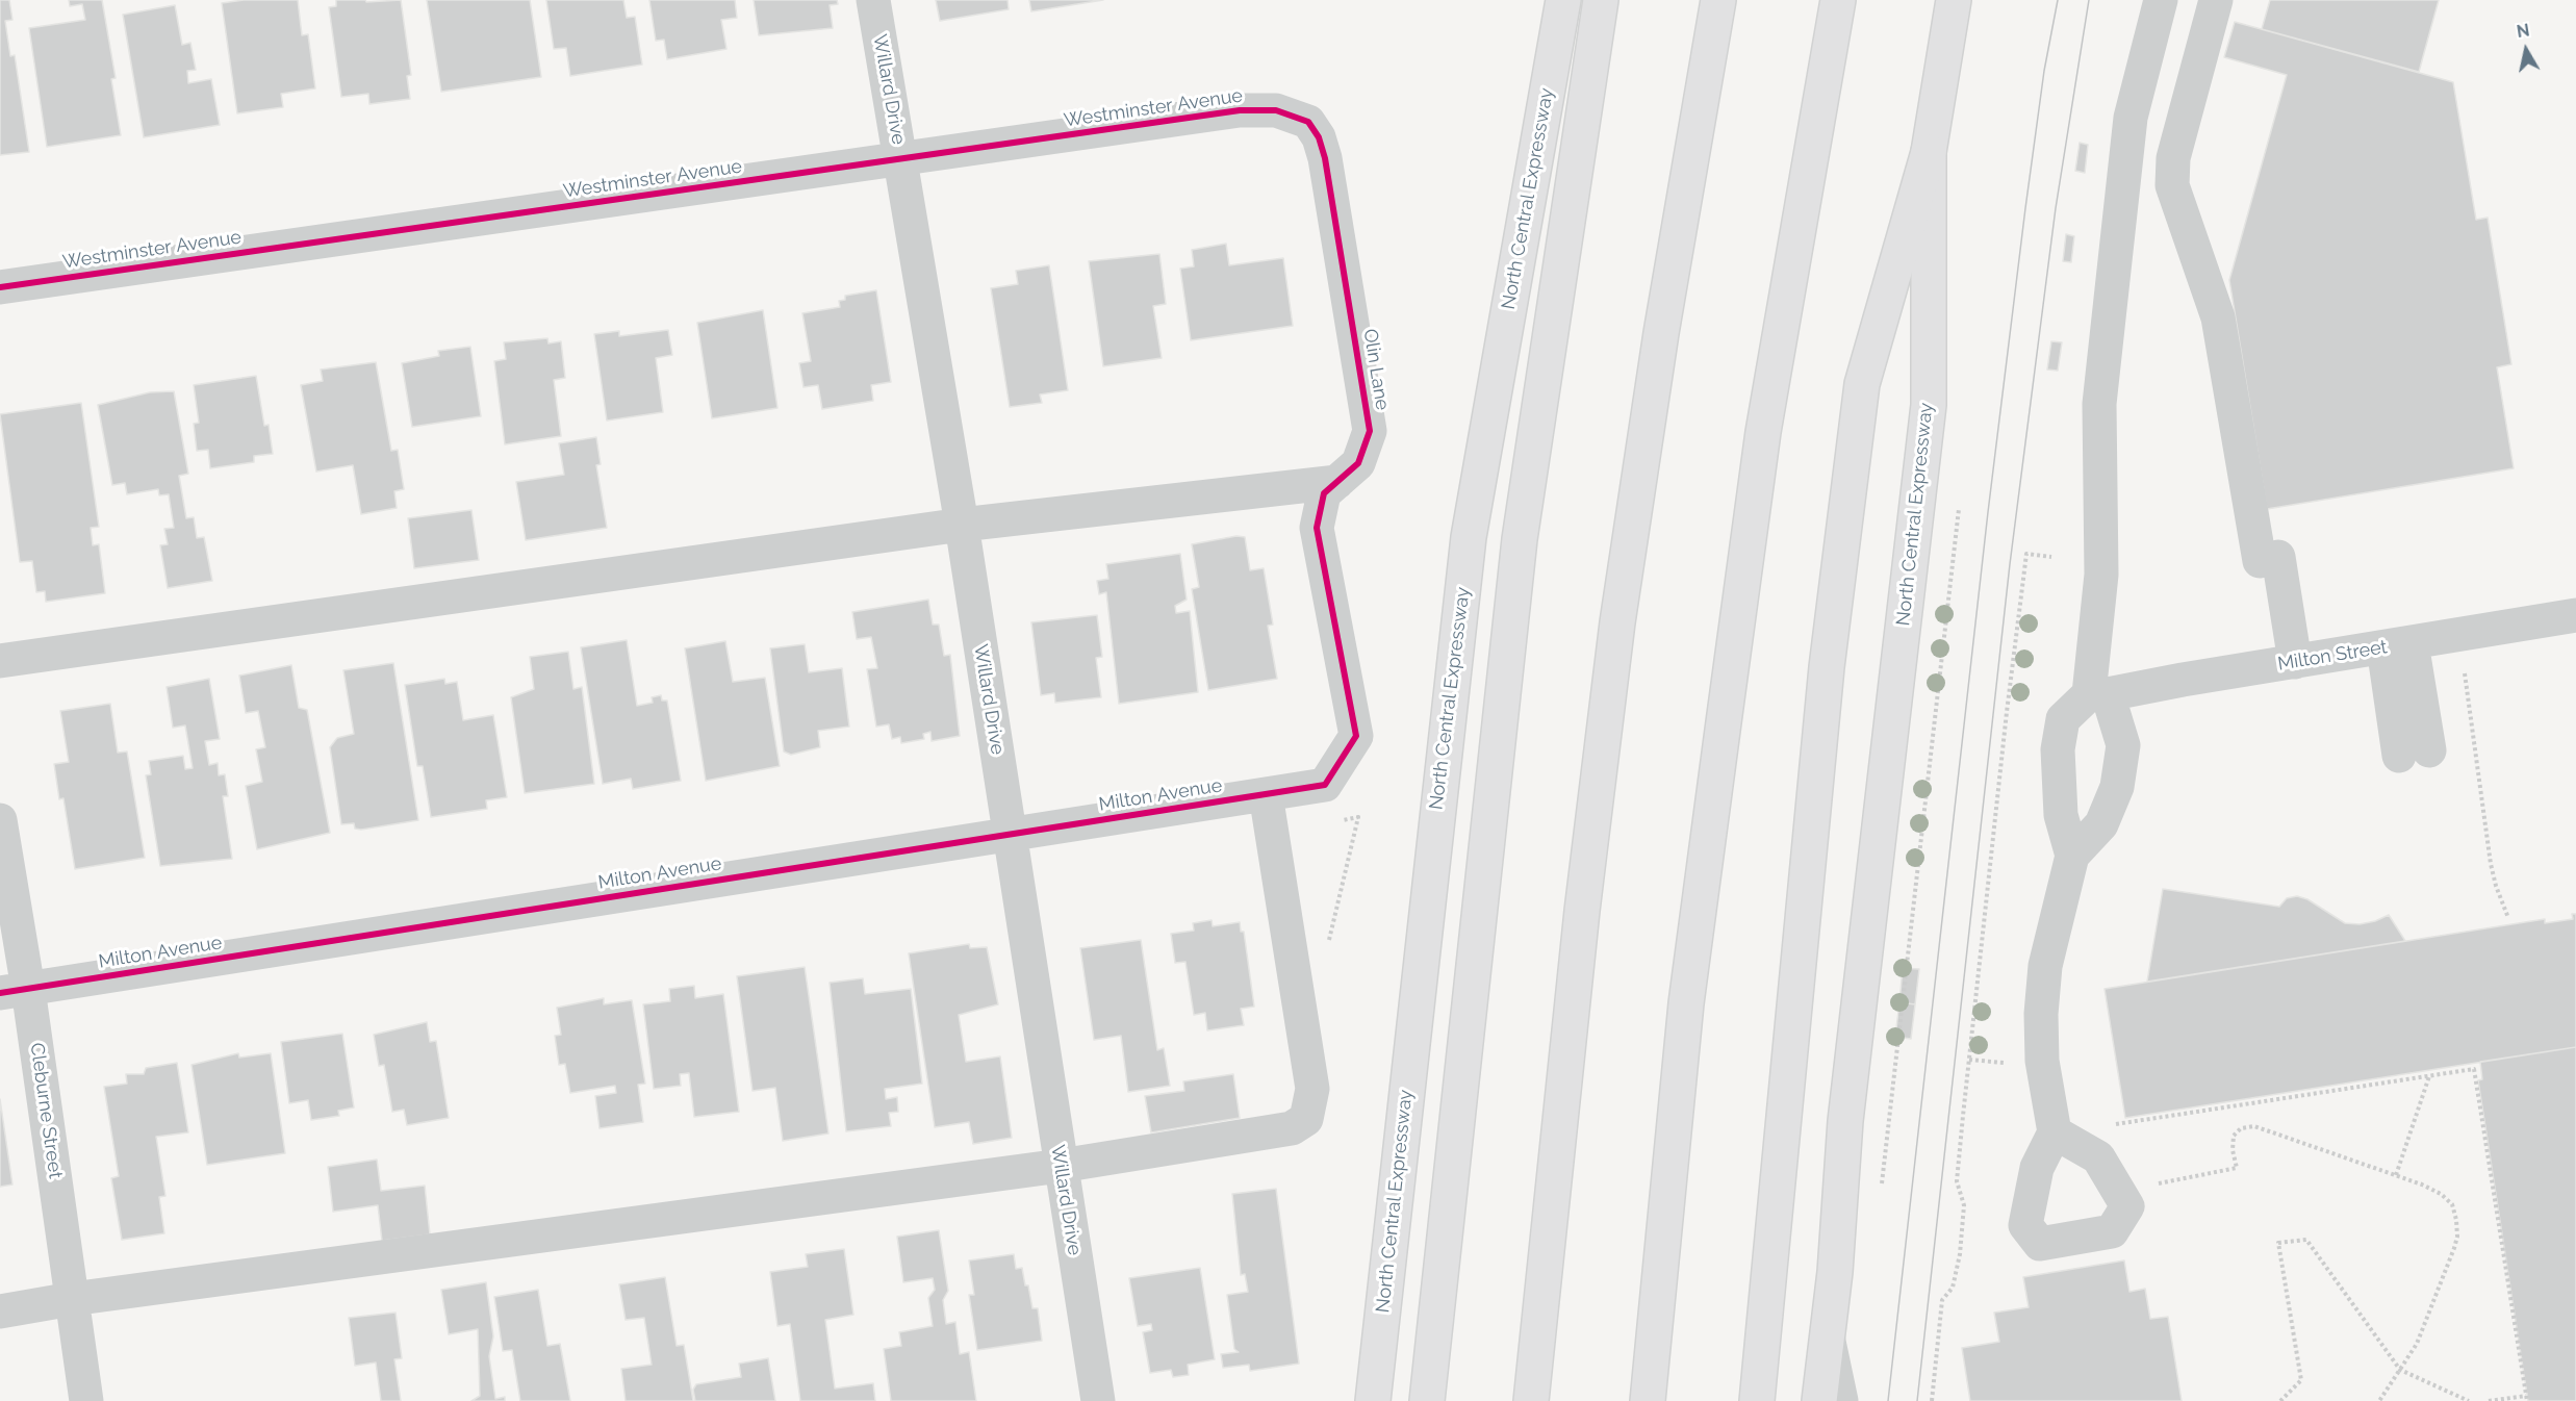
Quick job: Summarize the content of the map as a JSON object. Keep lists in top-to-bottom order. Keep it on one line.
{"streets":{"main road":["North Central Expressway"],"street":["Willard Drive","Westminster Avenue","Olin Lane","Milton Street","Milton Avenue","Cleburne Street"]},"crossings":[["Willard Drive","Westminster Avenue"],["Willard Drive","Milton Avenue"],["Westminster Avenue","Olin Lane"],["Olin Lane","Milton Avenue"],["Milton Avenue","Cleburne Street"]],"north":"top"}
